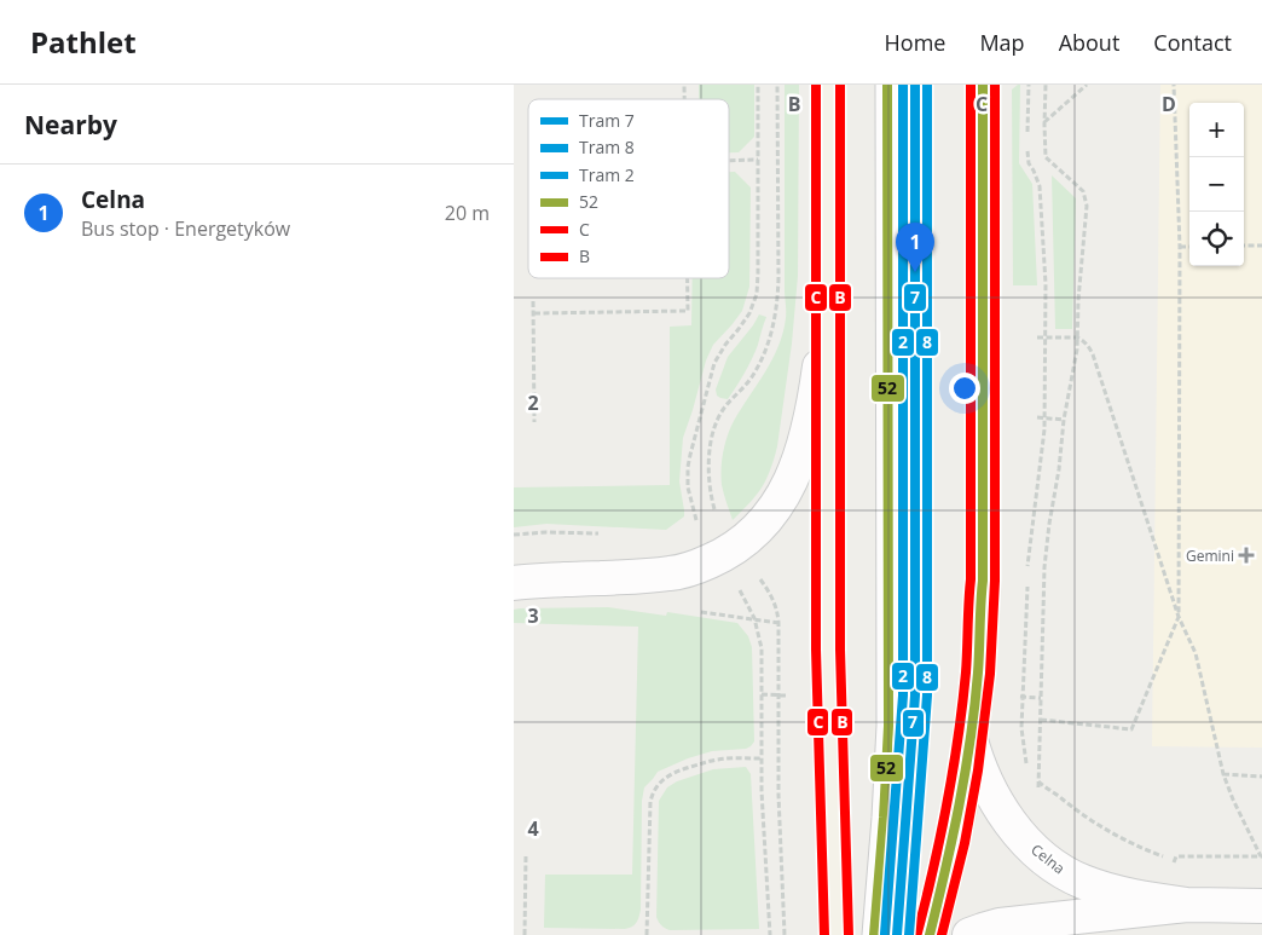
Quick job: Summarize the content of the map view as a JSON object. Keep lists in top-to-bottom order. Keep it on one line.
{"streets":{"street":["Celna"]},"places":{"health":["Gemini"]},"lines":["tram line 7","tram line 8","tram line 2","transit line 52","transit line C","transit line B"],"legend":["Tram 7","Tram 8","Tram 2","52","C","B"],"page":{"header":"Pathlet","nav":["Home","Map","About","Contact"],"heading":"Nearby","map_buttons":["+","−"],"list":[{"mark":"1","name":"Celna","note":"Bus stop · Energetyków","value":"20 m"}],"pins":"1"},"grid":{"columns":["B","C","D"],"rows":["2","3","4"]}}
